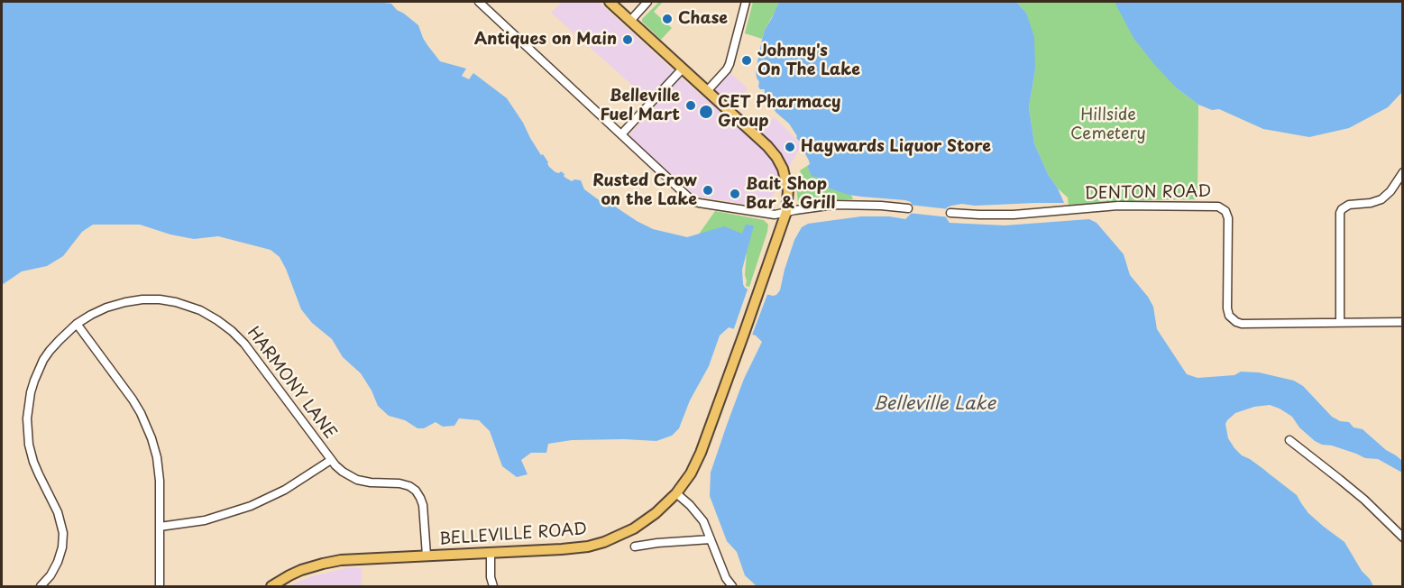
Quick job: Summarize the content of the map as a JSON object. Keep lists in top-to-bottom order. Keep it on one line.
{"streets":{"main road":["BELLEVILLE ROAD"],"street":["DENTON ROAD","HARMONY LANE"]},"crossings":[["HARMONY LANE","BELLEVILLE ROAD"]],"water":["Belleville Lake"],"parks":["Hillside Cemetery"],"places":["Chase","Antiques on Main","Johnny's On The Lake","Belleville Fuel Mart","CET Pharmacy Group","Haywards Liquor Store","Rusted Crow on the Lake","Bait Shop Bar & Grill"]}
